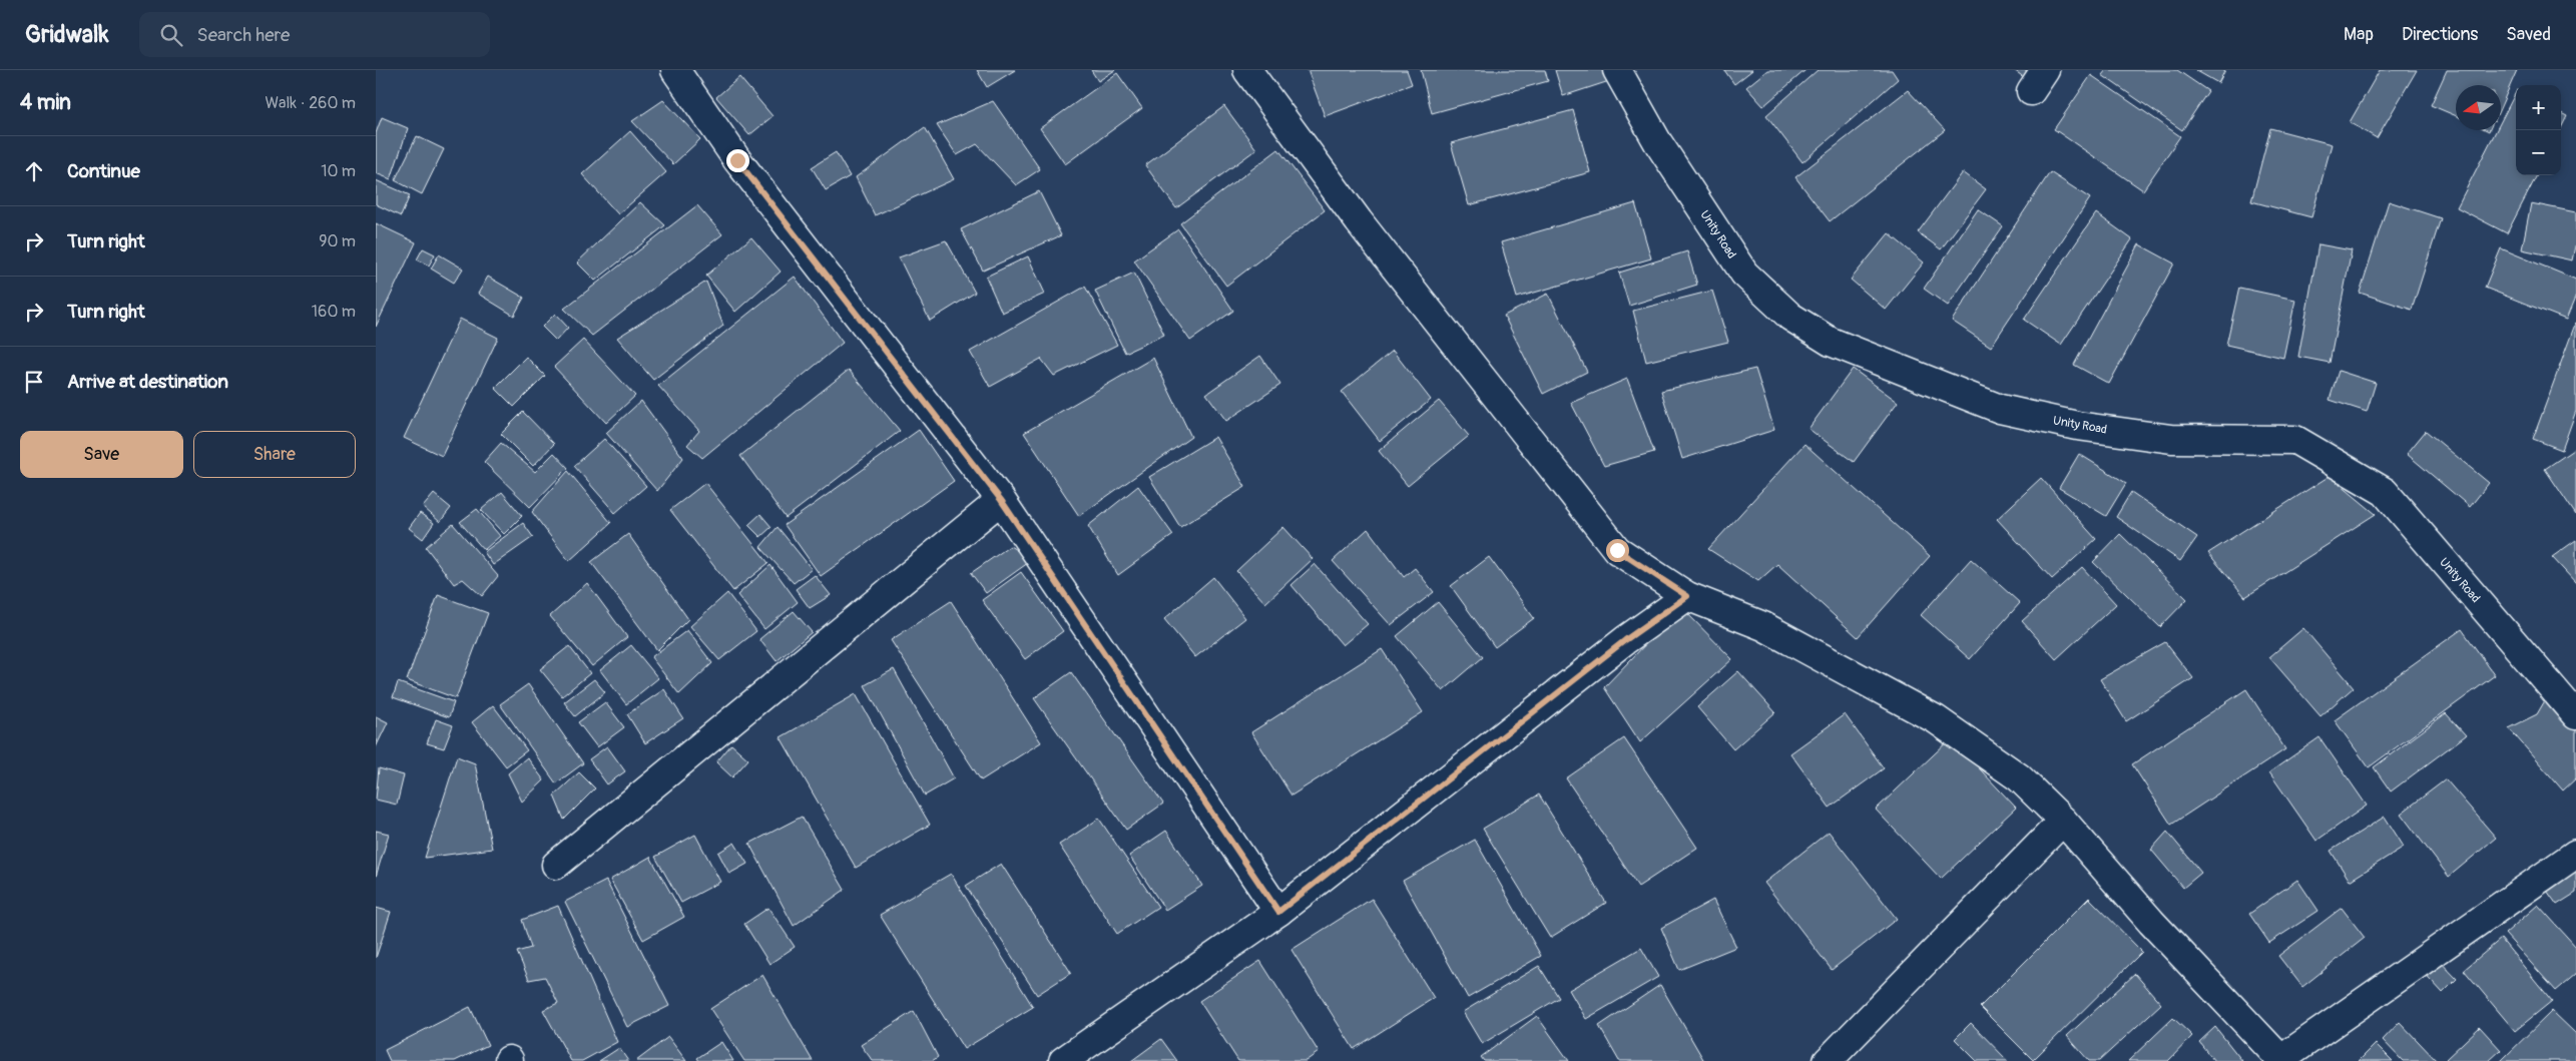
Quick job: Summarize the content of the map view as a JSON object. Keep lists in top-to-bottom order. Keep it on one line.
{"streets":{"street":["Unity Road"]},"north":"left","page":{"header":"Gridwalk","search":"Search here","nav":["Map","Directions","Saved"],"heading":["4 min","Walk · 260 m"],"map_buttons":["+","−"],"list":[["Continue","10 m"],["Turn right","90 m"],["Turn right","160 m"],"Arrive at destination"],"buttons":["Save","Share"]}}
